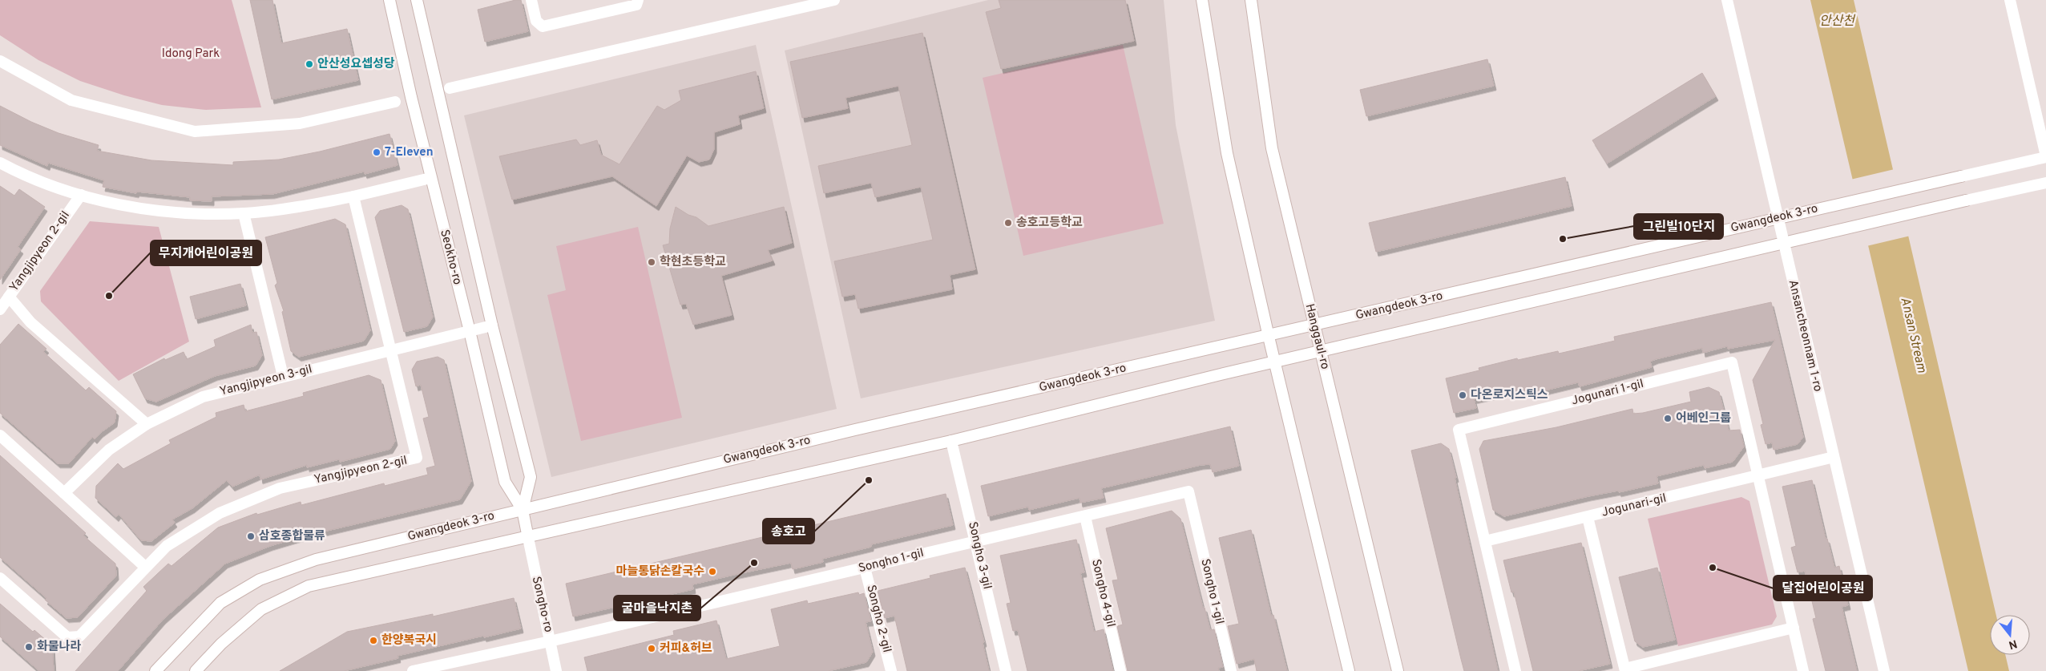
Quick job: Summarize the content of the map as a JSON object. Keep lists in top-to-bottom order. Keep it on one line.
{"streets":{"street":["Gwangdeok 3-ro","Yangjipyeon 2-gil","Seokho-ro","Ansancheonnam 1-ro","Hanggaul-ro","Yangjipyeon 3-gil","Jogunari 1-gil","Jogunari-gil","Songho 3-gil","Songho 1-gil","Songho 4-gil","Songho-ro","Songho 2-gil"]},"crossings":[["Gwangdeok 3-ro","Seokho-ro"],["Gwangdeok 3-ro","Ansancheonnam 1-ro"],["Gwangdeok 3-ro","Hanggaul-ro"],["Yangjipyeon 2-gil","Yangjipyeon 3-gil"],["Seokho-ro","Yangjipyeon 3-gil"],["Seokho-ro","Songho-ro"],["Ansancheonnam 1-ro","Jogunari-gil"],["Jogunari 1-gil","Jogunari-gil"],["Songho 3-gil","Songho 1-gil"],["Songho 1-gil","Songho 4-gil"],["Songho 1-gil","Songho-ro"],["Songho 1-gil","Songho 2-gil"]],"water":["안산천","Ansan Stream"],"parks":["Idong Park"],"places":["안산성요셉성당","7-Eleven","송호고등학교","그린빌10단지","학현초등학교","무지개어린이공원","다온로지스틱스","어베인그룹","송호고","삼호종합물류","굴마을낙지촌","달집어린이공원","마늘통닭손칼국수","한양복국시","화물나라","커피&허브"],"north":"bottom"}
